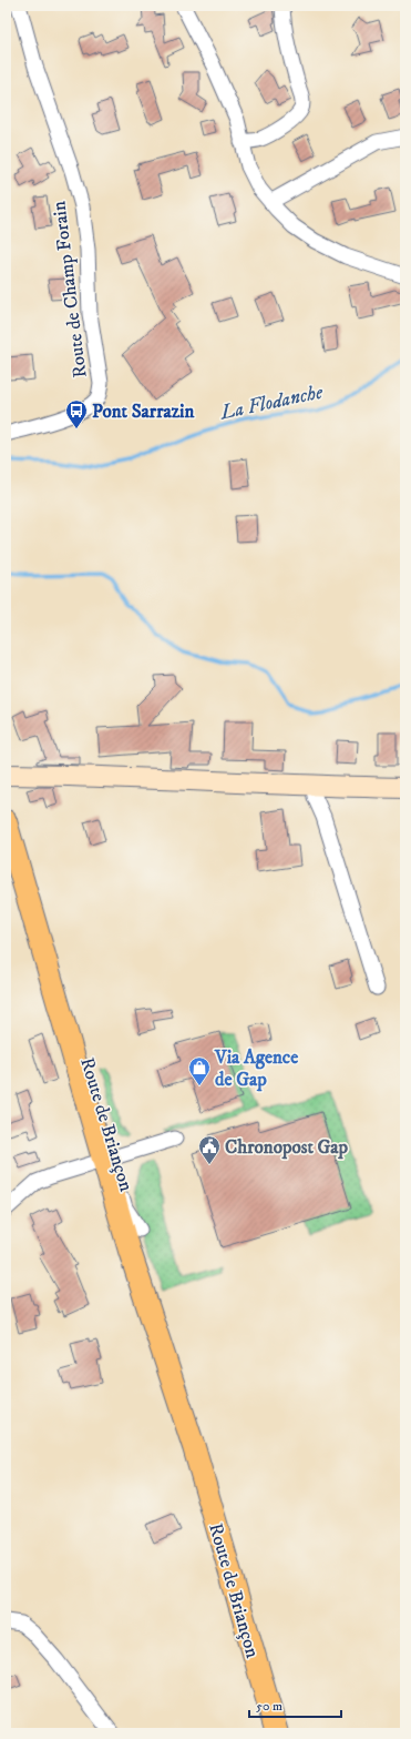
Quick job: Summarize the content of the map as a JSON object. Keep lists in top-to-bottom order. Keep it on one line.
{"streets":{"main road":["Route de Briançon"],"street":["Route de Champ Forain"]},"water":["La Flodanche"],"places":{"bus stop":["Pont Sarrazin"],"shop":["Via Agence de Gap"],"public building":["Chronopost Gap"]},"scale_bar":"50 m"}
